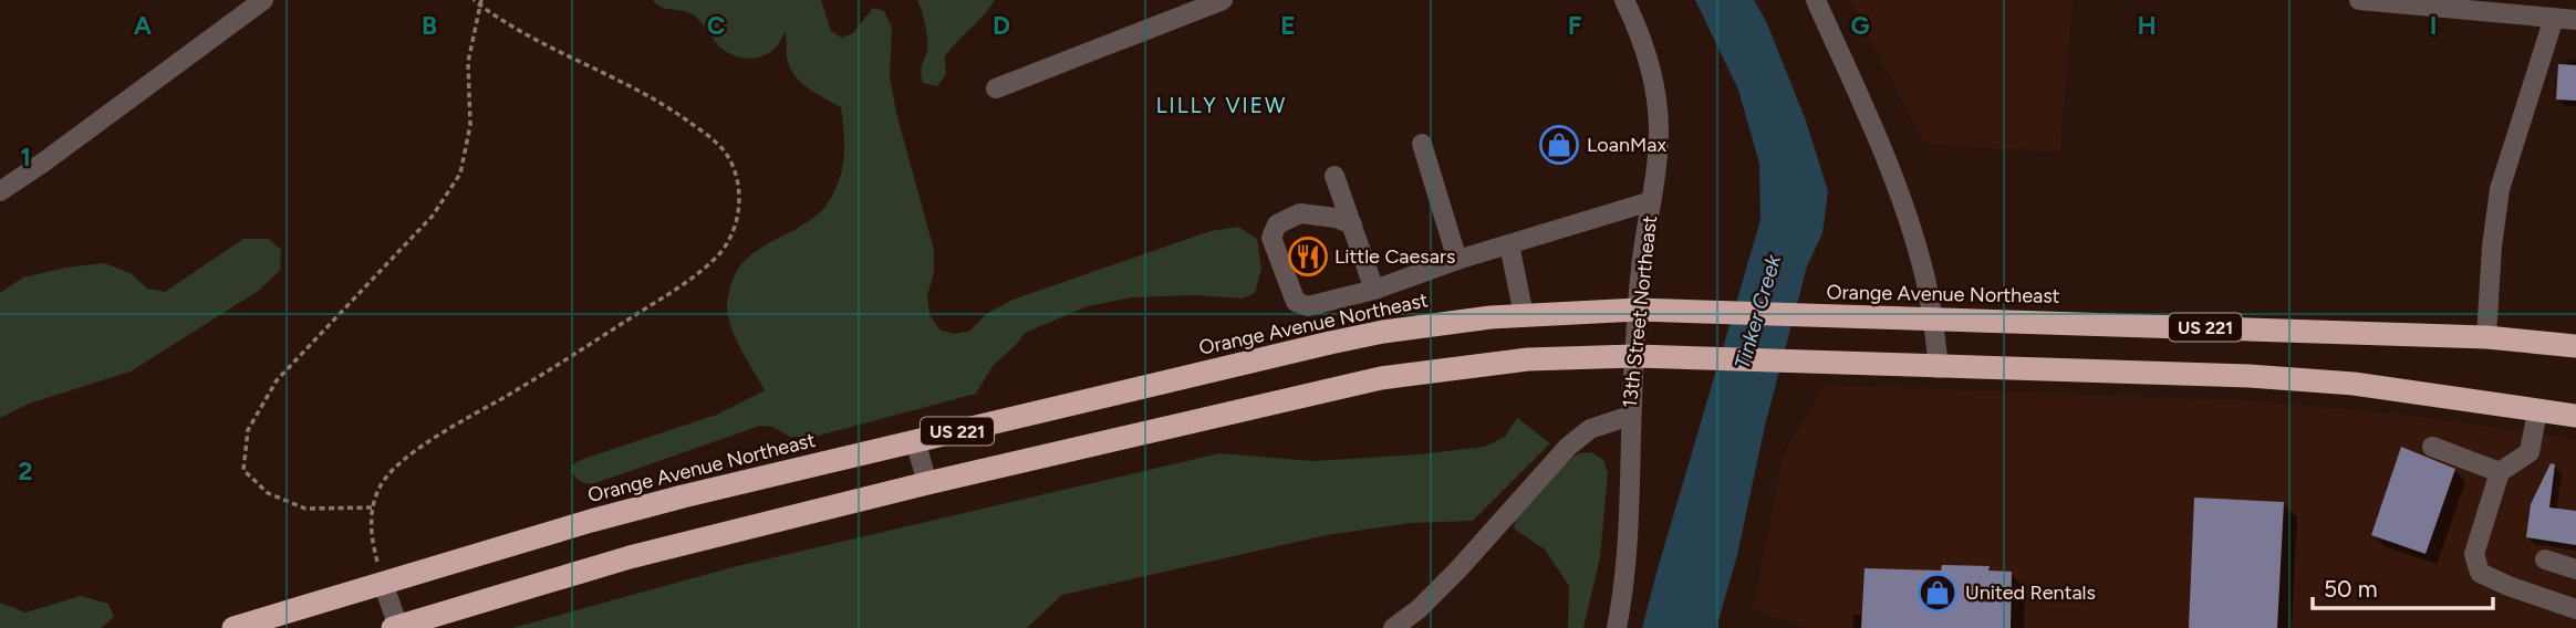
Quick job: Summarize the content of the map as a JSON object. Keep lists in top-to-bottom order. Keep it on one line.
{"streets":{"highway":["Orange Avenue Northeast","US 221"],"street":["13th Street Northeast"]},"crossings":[["Orange Avenue Northeast","13th Street Northeast"],["13th Street Northeast","US 221"]],"districts":["LILLY VIEW"],"water":["Tinker Creek"],"places":{"shop":["LoanMax","United Rentals"],"restaurant":["Little Caesars"]},"scale_bar":"50 m","grid":{"columns":["A","B","C","D","E","F","G","H","I"],"rows":["1","2"]}}
